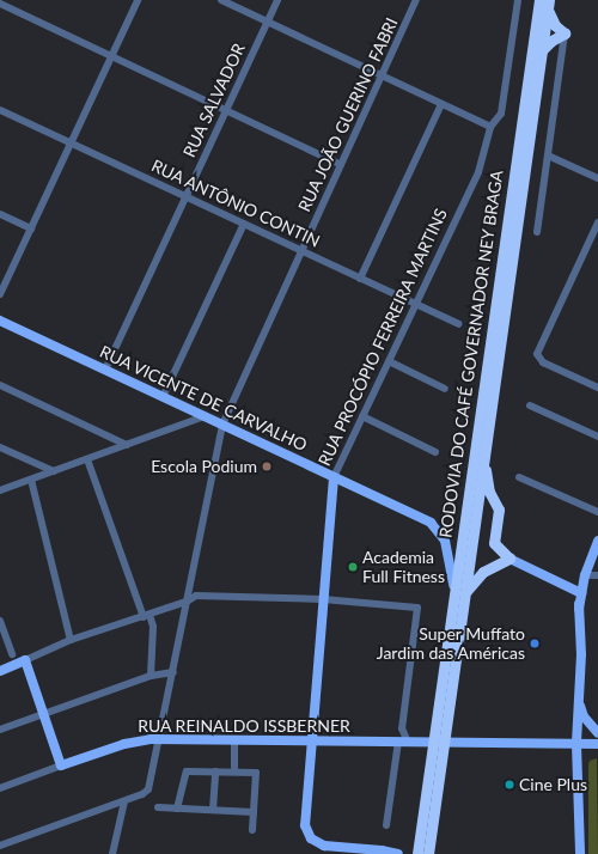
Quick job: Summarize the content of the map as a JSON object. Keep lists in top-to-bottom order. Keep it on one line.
{"streets":{"highway":["RODOVIA DO CAFÉ GOVERNADOR NEY BRAGA"],"main road":["RUA PROCÓPIO FERREIRA MARTINS","RUA VICENTE DE CARVALHO","RUA REINALDO ISSBERNER"],"street":["RUA SALVADOR","RUA JOÃO GUERINO FABRI","RUA ANTÔNIO CONTIN"]},"crossings":[["RUA SALVADOR","RUA ANTÔNIO CONTIN"],["RUA SALVADOR","RUA VICENTE DE CARVALHO"],["RUA JOÃO GUERINO FABRI","RUA ANTÔNIO CONTIN"],["RUA JOÃO GUERINO FABRI","RUA VICENTE DE CARVALHO"],["RUA JOÃO GUERINO FABRI","RUA REINALDO ISSBERNER"],["RUA ANTÔNIO CONTIN","RUA PROCÓPIO FERREIRA MARTINS"],["RUA PROCÓPIO FERREIRA MARTINS","RUA VICENTE DE CARVALHO"],["RUA PROCÓPIO FERREIRA MARTINS","RUA REINALDO ISSBERNER"],["RODOVIA DO CAFÉ GOVERNADOR NEY BRAGA","RUA VICENTE DE CARVALHO"],["RODOVIA DO CAFÉ GOVERNADOR NEY BRAGA","RUA REINALDO ISSBERNER"]],"places":["Escola Podium","Academia Full Fitness","Super Muffato Jardim das Américas","Cine Plus"]}
